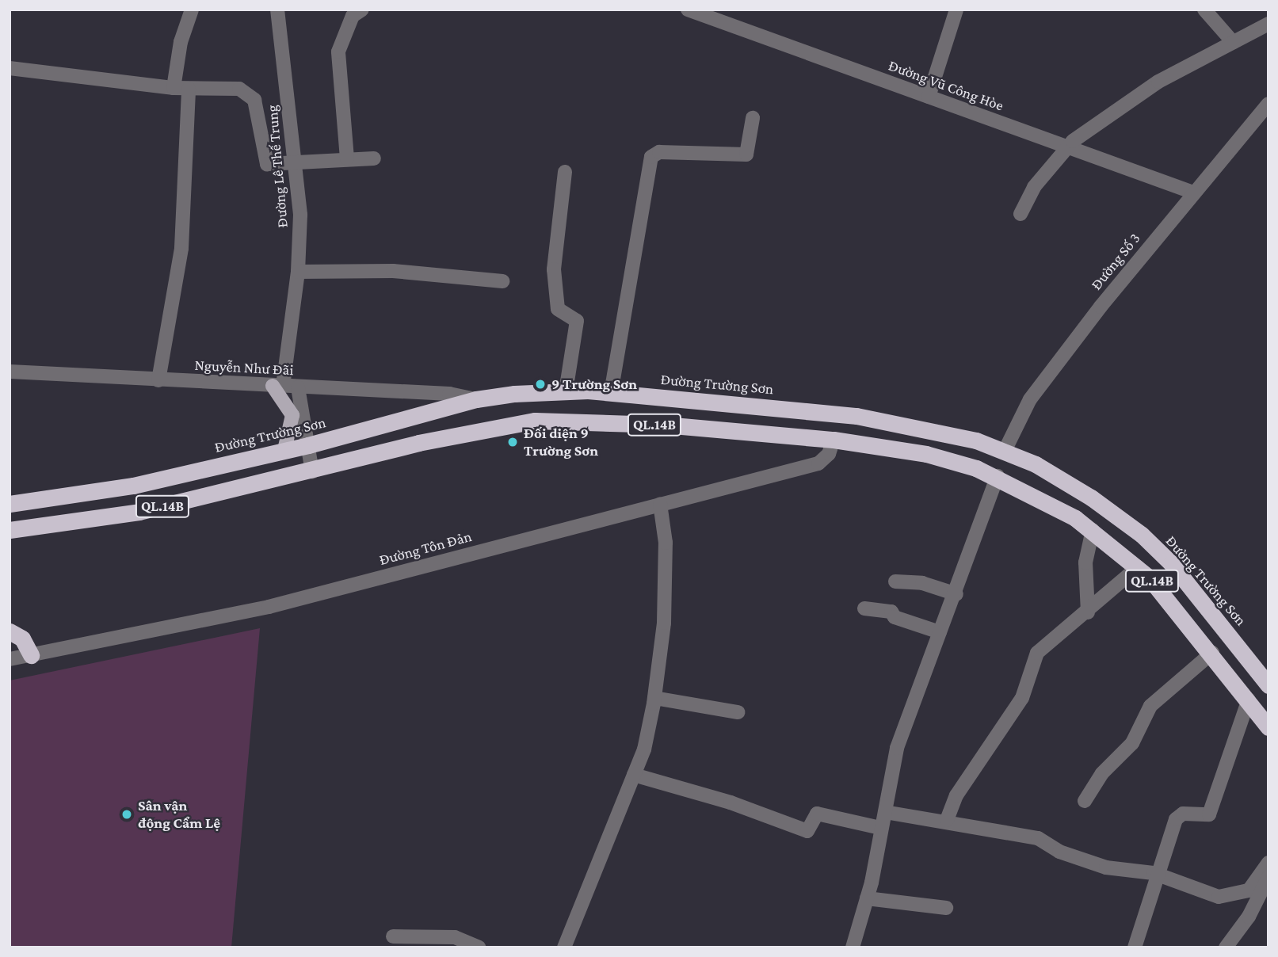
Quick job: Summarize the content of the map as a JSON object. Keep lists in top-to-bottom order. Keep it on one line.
{"streets":{"highway":["Đường Trường Sơn","QL.14B"],"street":["Đường Vũ Công Hòe","Đường Lê Thế Trung","Đường Số 3","Nguyễn Như Đãi","Đường Tôn Đản"]},"crossings":[["Đường Vũ Công Hòe","Đường Số 3"],["Đường Lê Thế Trung","Nguyễn Như Đãi"],["Đường Số 3","Đường Trường Sơn"],["Nguyễn Như Đãi","Đường Trường Sơn"],["QL.14B","Đường Tôn Đản"]],"places":["9 Trường Sơn","Đối diện 9 Trường Sơn","Sân vận động Cẩm Lệ"]}
